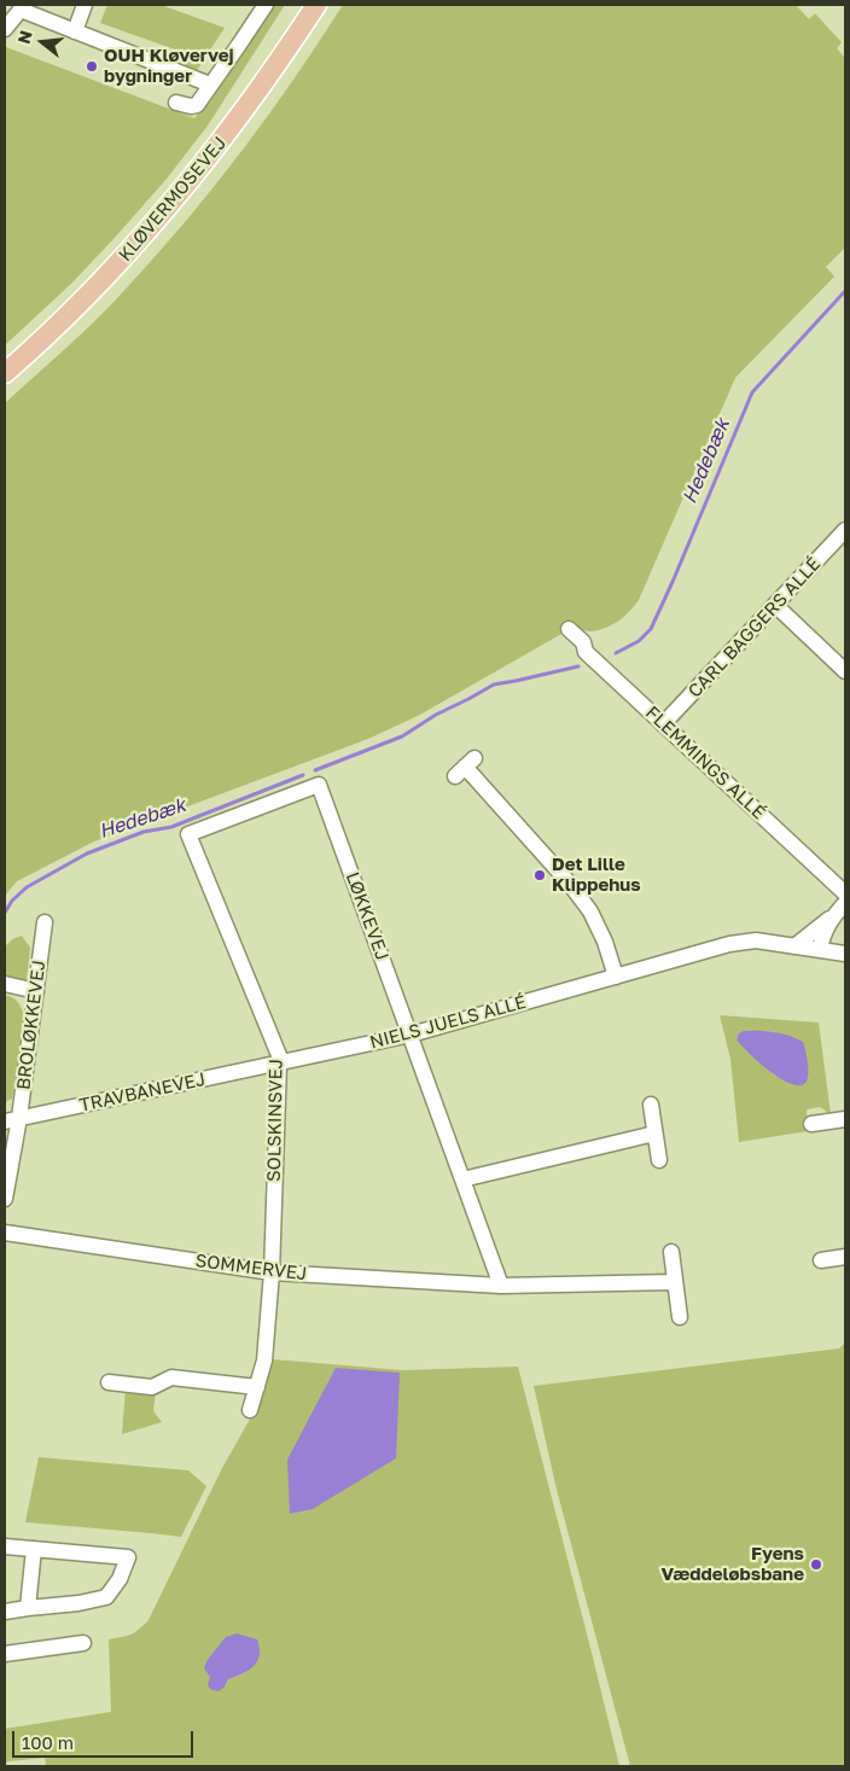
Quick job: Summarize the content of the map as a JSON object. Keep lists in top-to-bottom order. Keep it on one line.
{"streets":{"main road":["KLØVERMOSEVEJ"],"street":["CARL BAGGERS ALLÉ","FLEMMINGS ALLÉ","LØKKEVEJ","NIELS JUELS ALLÉ","BROLØKKEVEJ","TRAVBANEVEJ","SOLSKINSVEJ","SOMMERVEJ"]},"crossings":[["CARL BAGGERS ALLÉ","FLEMMINGS ALLÉ"],["LØKKEVEJ","NIELS JUELS ALLÉ"],["LØKKEVEJ","SOLSKINSVEJ"],["LØKKEVEJ","SOMMERVEJ"],["NIELS JUELS ALLÉ","TRAVBANEVEJ"],["NIELS JUELS ALLÉ","SOLSKINSVEJ"],["BROLØKKEVEJ","TRAVBANEVEJ"],["TRAVBANEVEJ","SOLSKINSVEJ"],["SOLSKINSVEJ","SOMMERVEJ"]],"water":["Hedebæk"],"places":["OUH Kløvervej bygninger","Det Lille Klippehus","Fyens Væddeløbsbane"],"scale_bar":"100 m","north":"left"}
